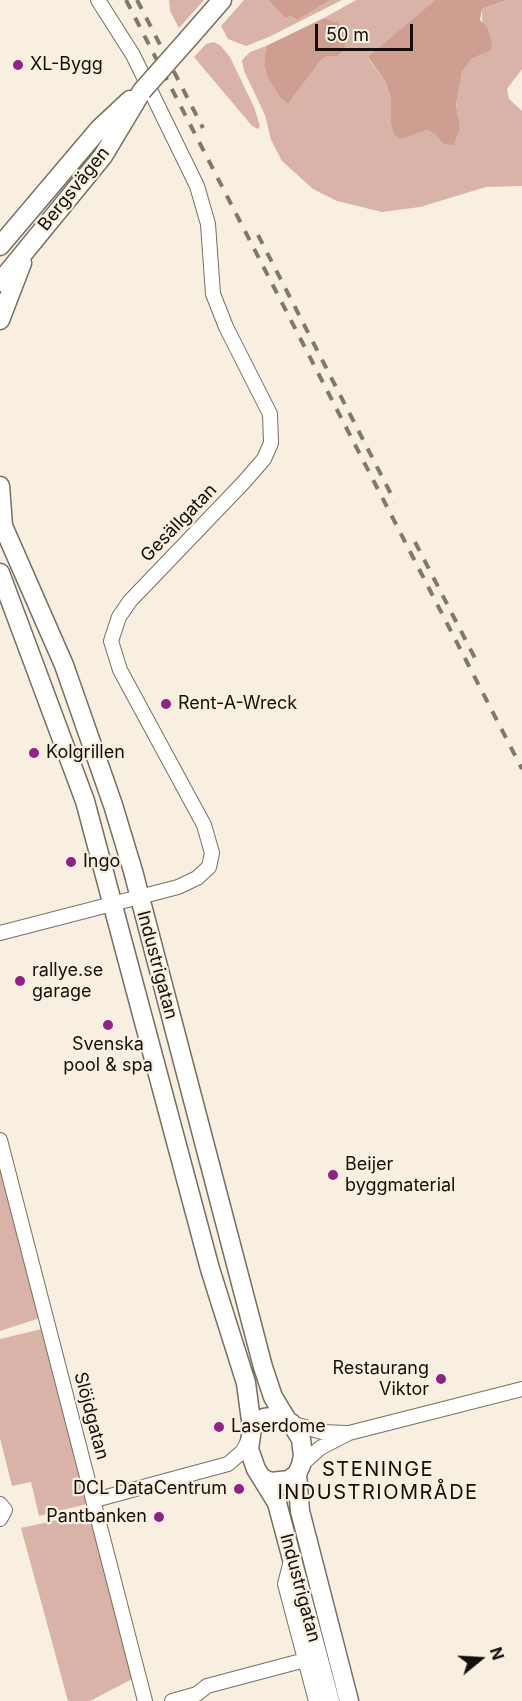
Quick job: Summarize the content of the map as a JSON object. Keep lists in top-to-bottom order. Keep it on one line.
{"streets":{"main road":["Bergsvägen","Industrigatan"],"street":["Gesällgatan","Slöjdgatan"]},"crossings":[["Gesällgatan","Industrigatan"]],"districts":["STENINGE INDUSTRIOMRÅDE"],"places":["XL-Bygg","Rent-A-Wreck","Kolgrillen","Ingo","rallye.se garage","Svenska pool & spa","Beijer byggmaterial","Restaurang Viktor","Laserdome","DCL DataCentrum","Pantbanken"],"scale_bar":"50 m","north":"right"}
